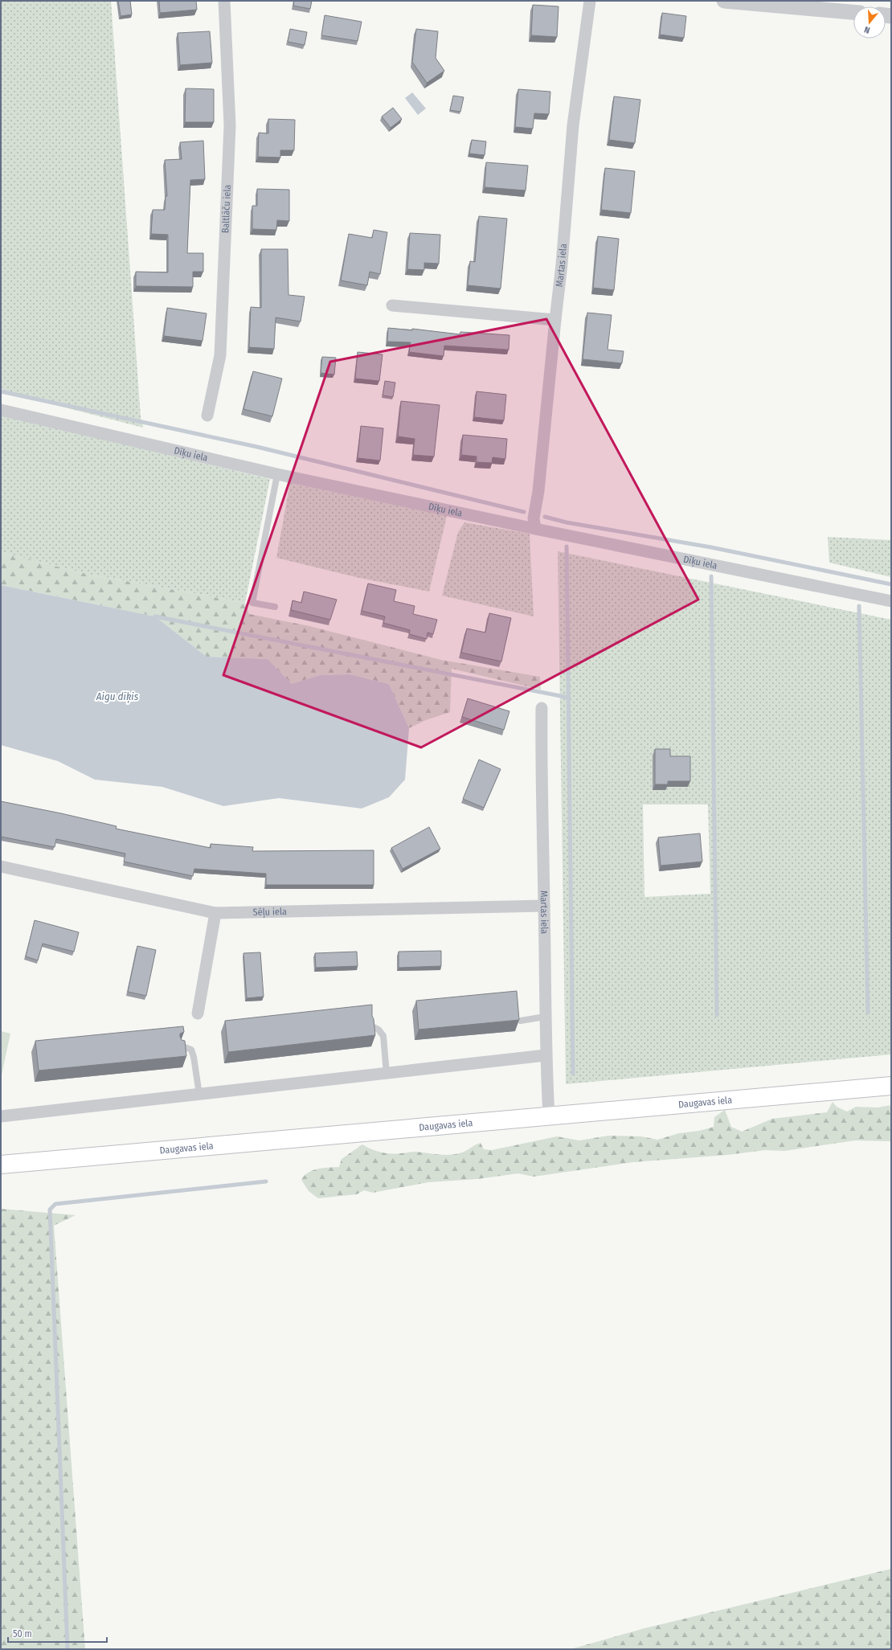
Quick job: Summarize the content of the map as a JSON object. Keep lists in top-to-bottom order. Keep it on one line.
{"streets":{"main road":["Daugavas iela"],"street":["Baltlāču iela","Martas iela","Dīķu iela","Sēļu iela"]},"crossings":[["Martas iela","Dīķu iela"],["Martas iela","Sēļu iela"],["Martas iela","Daugavas iela"]],"water":["Aigu dīķis"],"scale_bar":"50 m","north":"bottom"}
